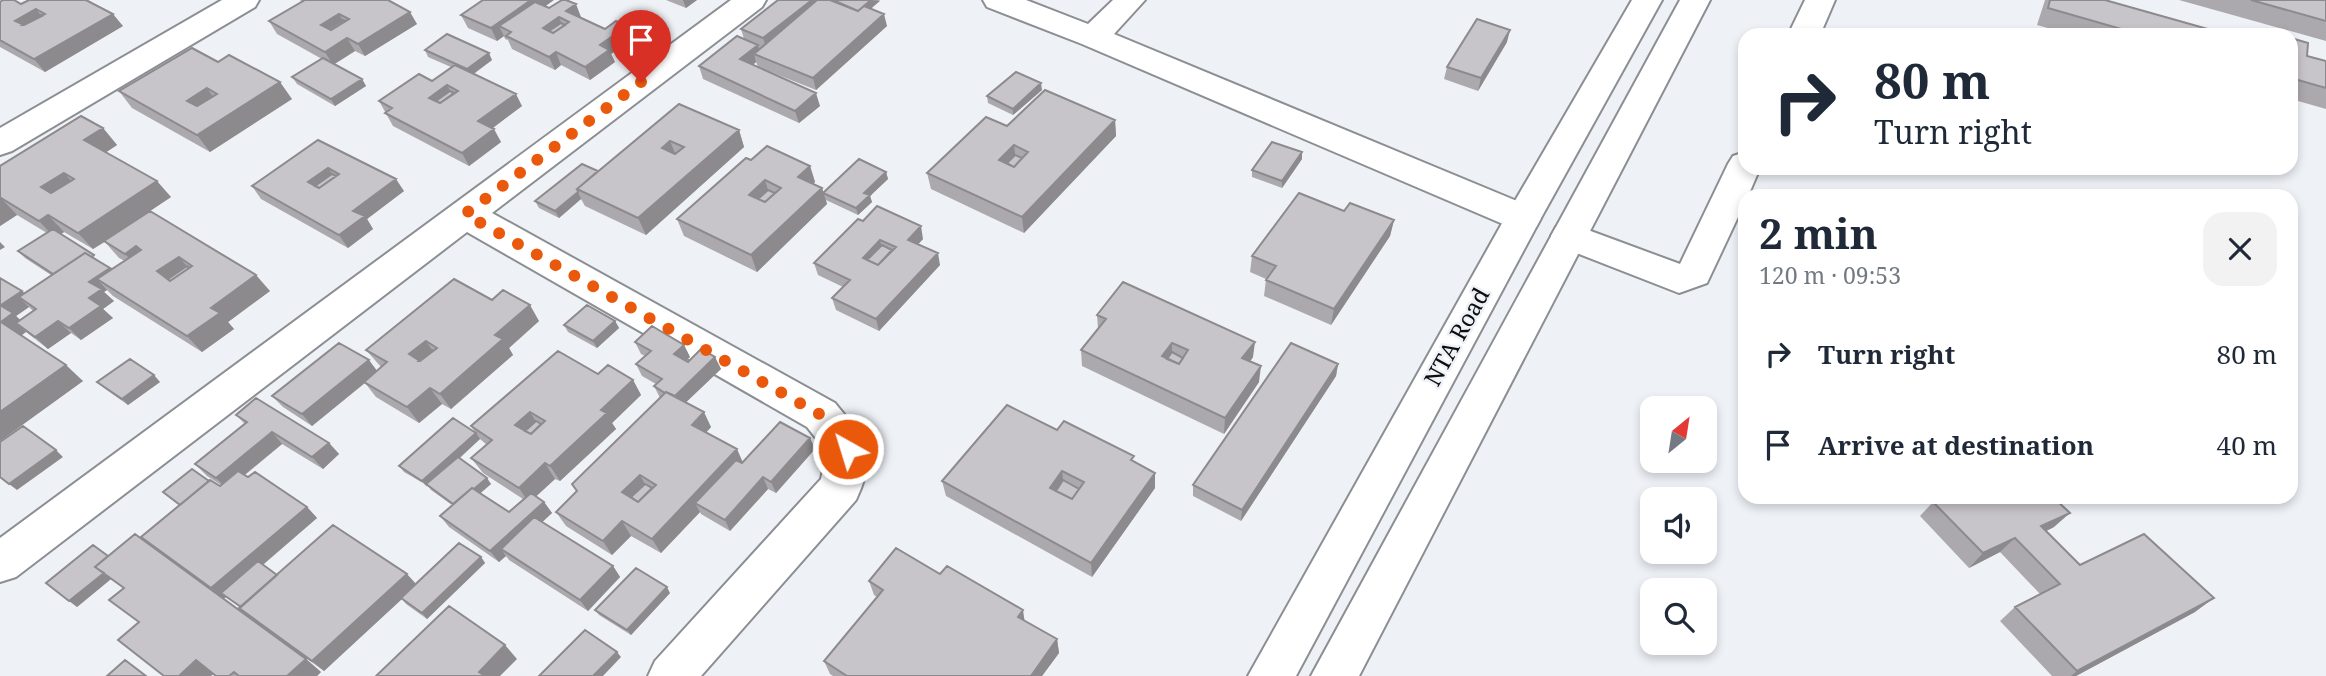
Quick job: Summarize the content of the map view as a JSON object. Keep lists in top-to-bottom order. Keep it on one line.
{"streets":{"street":["NTA Road"]},"north":"top right","page":{"turn":["80 m","Turn right"],"heading":["2 min","120 m · 09:53"],"list":[{"name":"Turn right","value":"80 m"},{"name":"Arrive at destination","value":"40 m"}]}}
